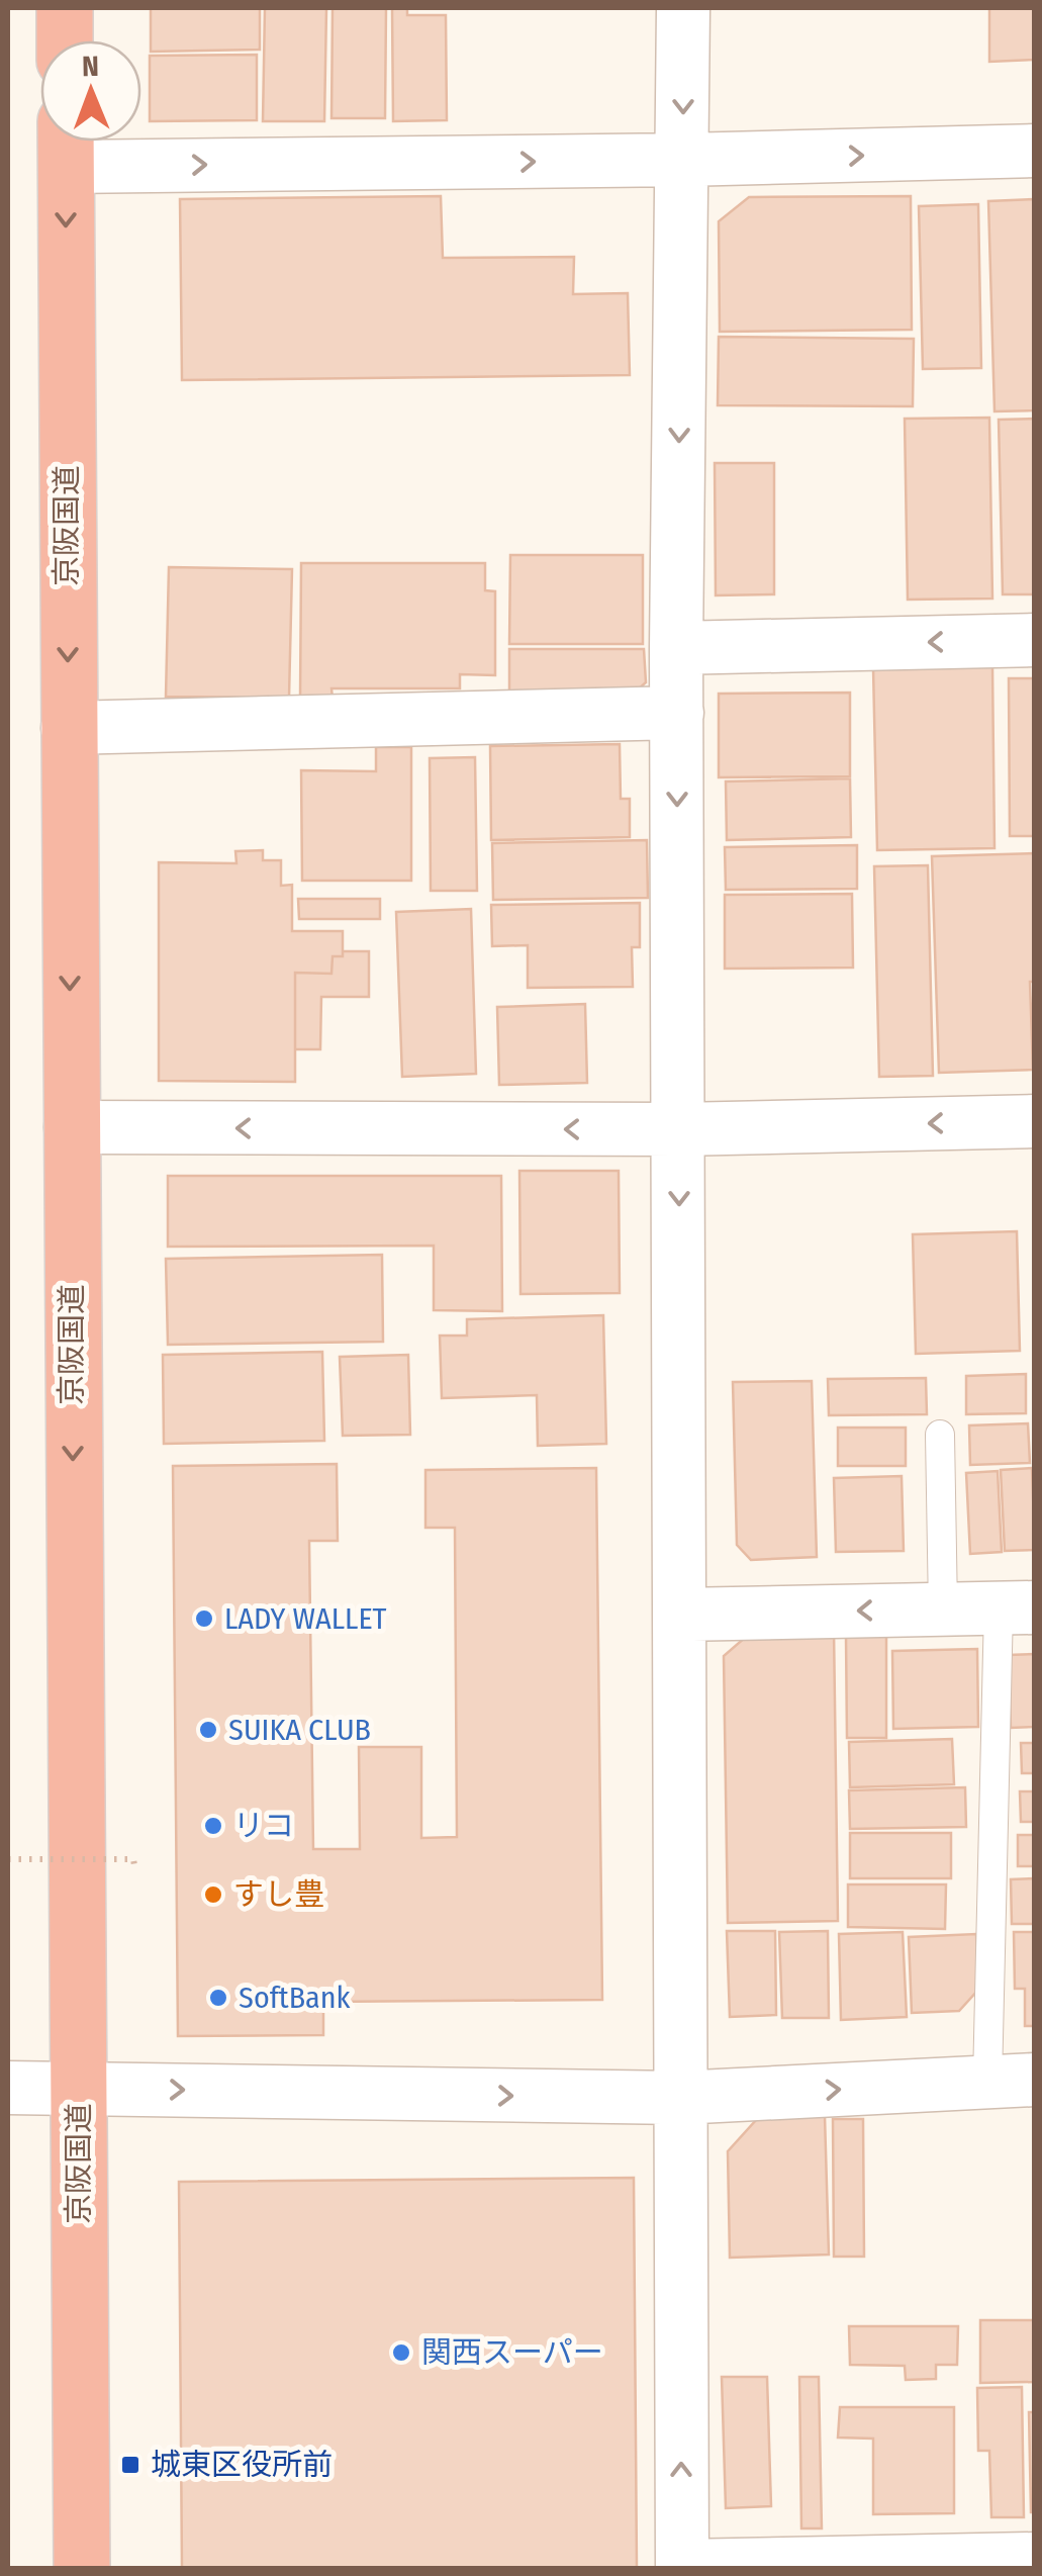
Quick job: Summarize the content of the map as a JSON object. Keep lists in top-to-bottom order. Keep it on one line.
{"streets":{"highway":["京阪国道"]},"one_way":["京阪国道"],"places":{"other":["LADY WALLET","SUIKA CLUB","リコ","すし豊","SoftBank","関西スーパー"],"transit":["城東区役所前"]},"north":"top"}
